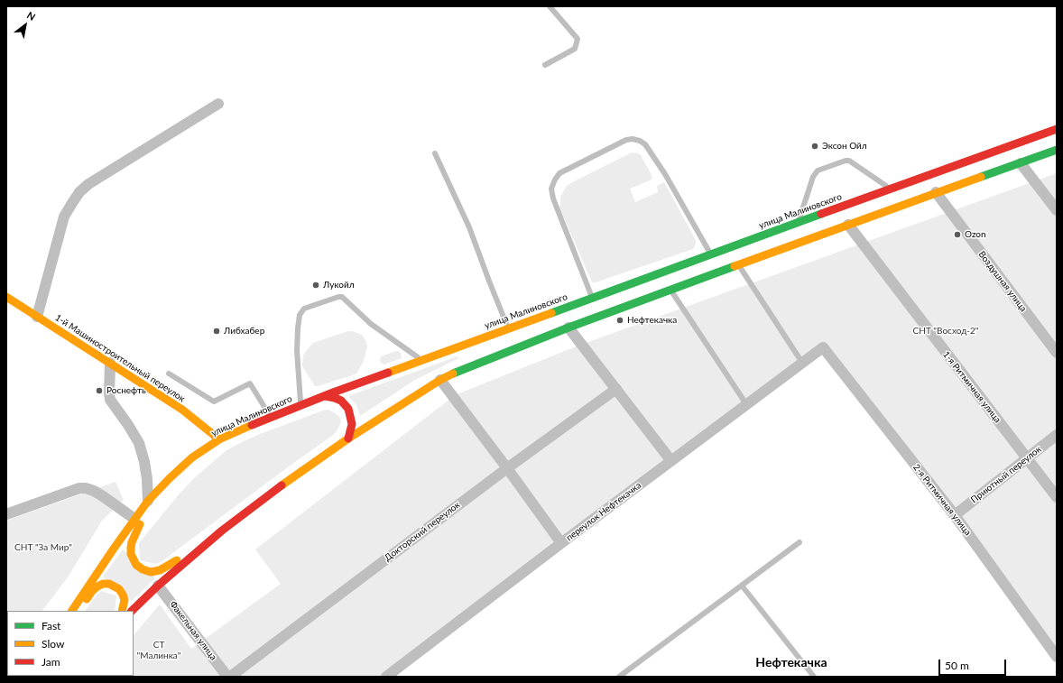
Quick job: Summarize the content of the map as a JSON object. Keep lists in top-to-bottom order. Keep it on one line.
{"streets":{"main road":["улица Малиновского","1-й Машиностроительный переулок"],"street":["Воздушная улица","1-я Ритмичная улица","Приютный переулок","2-я Ритмичная улица","переулок Нефтекачка","Докторский переулок","Факельная улица"]},"crossings":[["улица Малиновского","1-й Машиностроительный переулок"],["1-я Ритмичная улица","Приютный переулок"],["Приютный переулок","2-я Ритмичная улица"],["2-я Ритмичная улица","переулок Нефтекачка"]],"districts":["Нефтекачка"],"parks":["СНТ \"Восход-2\"","СНТ \"За Мир\"","СТ \"Малинка\""],"places":["Эксон Ойл","Ozon","Лукойл","Нефтекачка","Либхабер","Роснефть"],"legend":["Fast","Slow","Jam"],"scale_bar":"50 m","north":"top right"}
